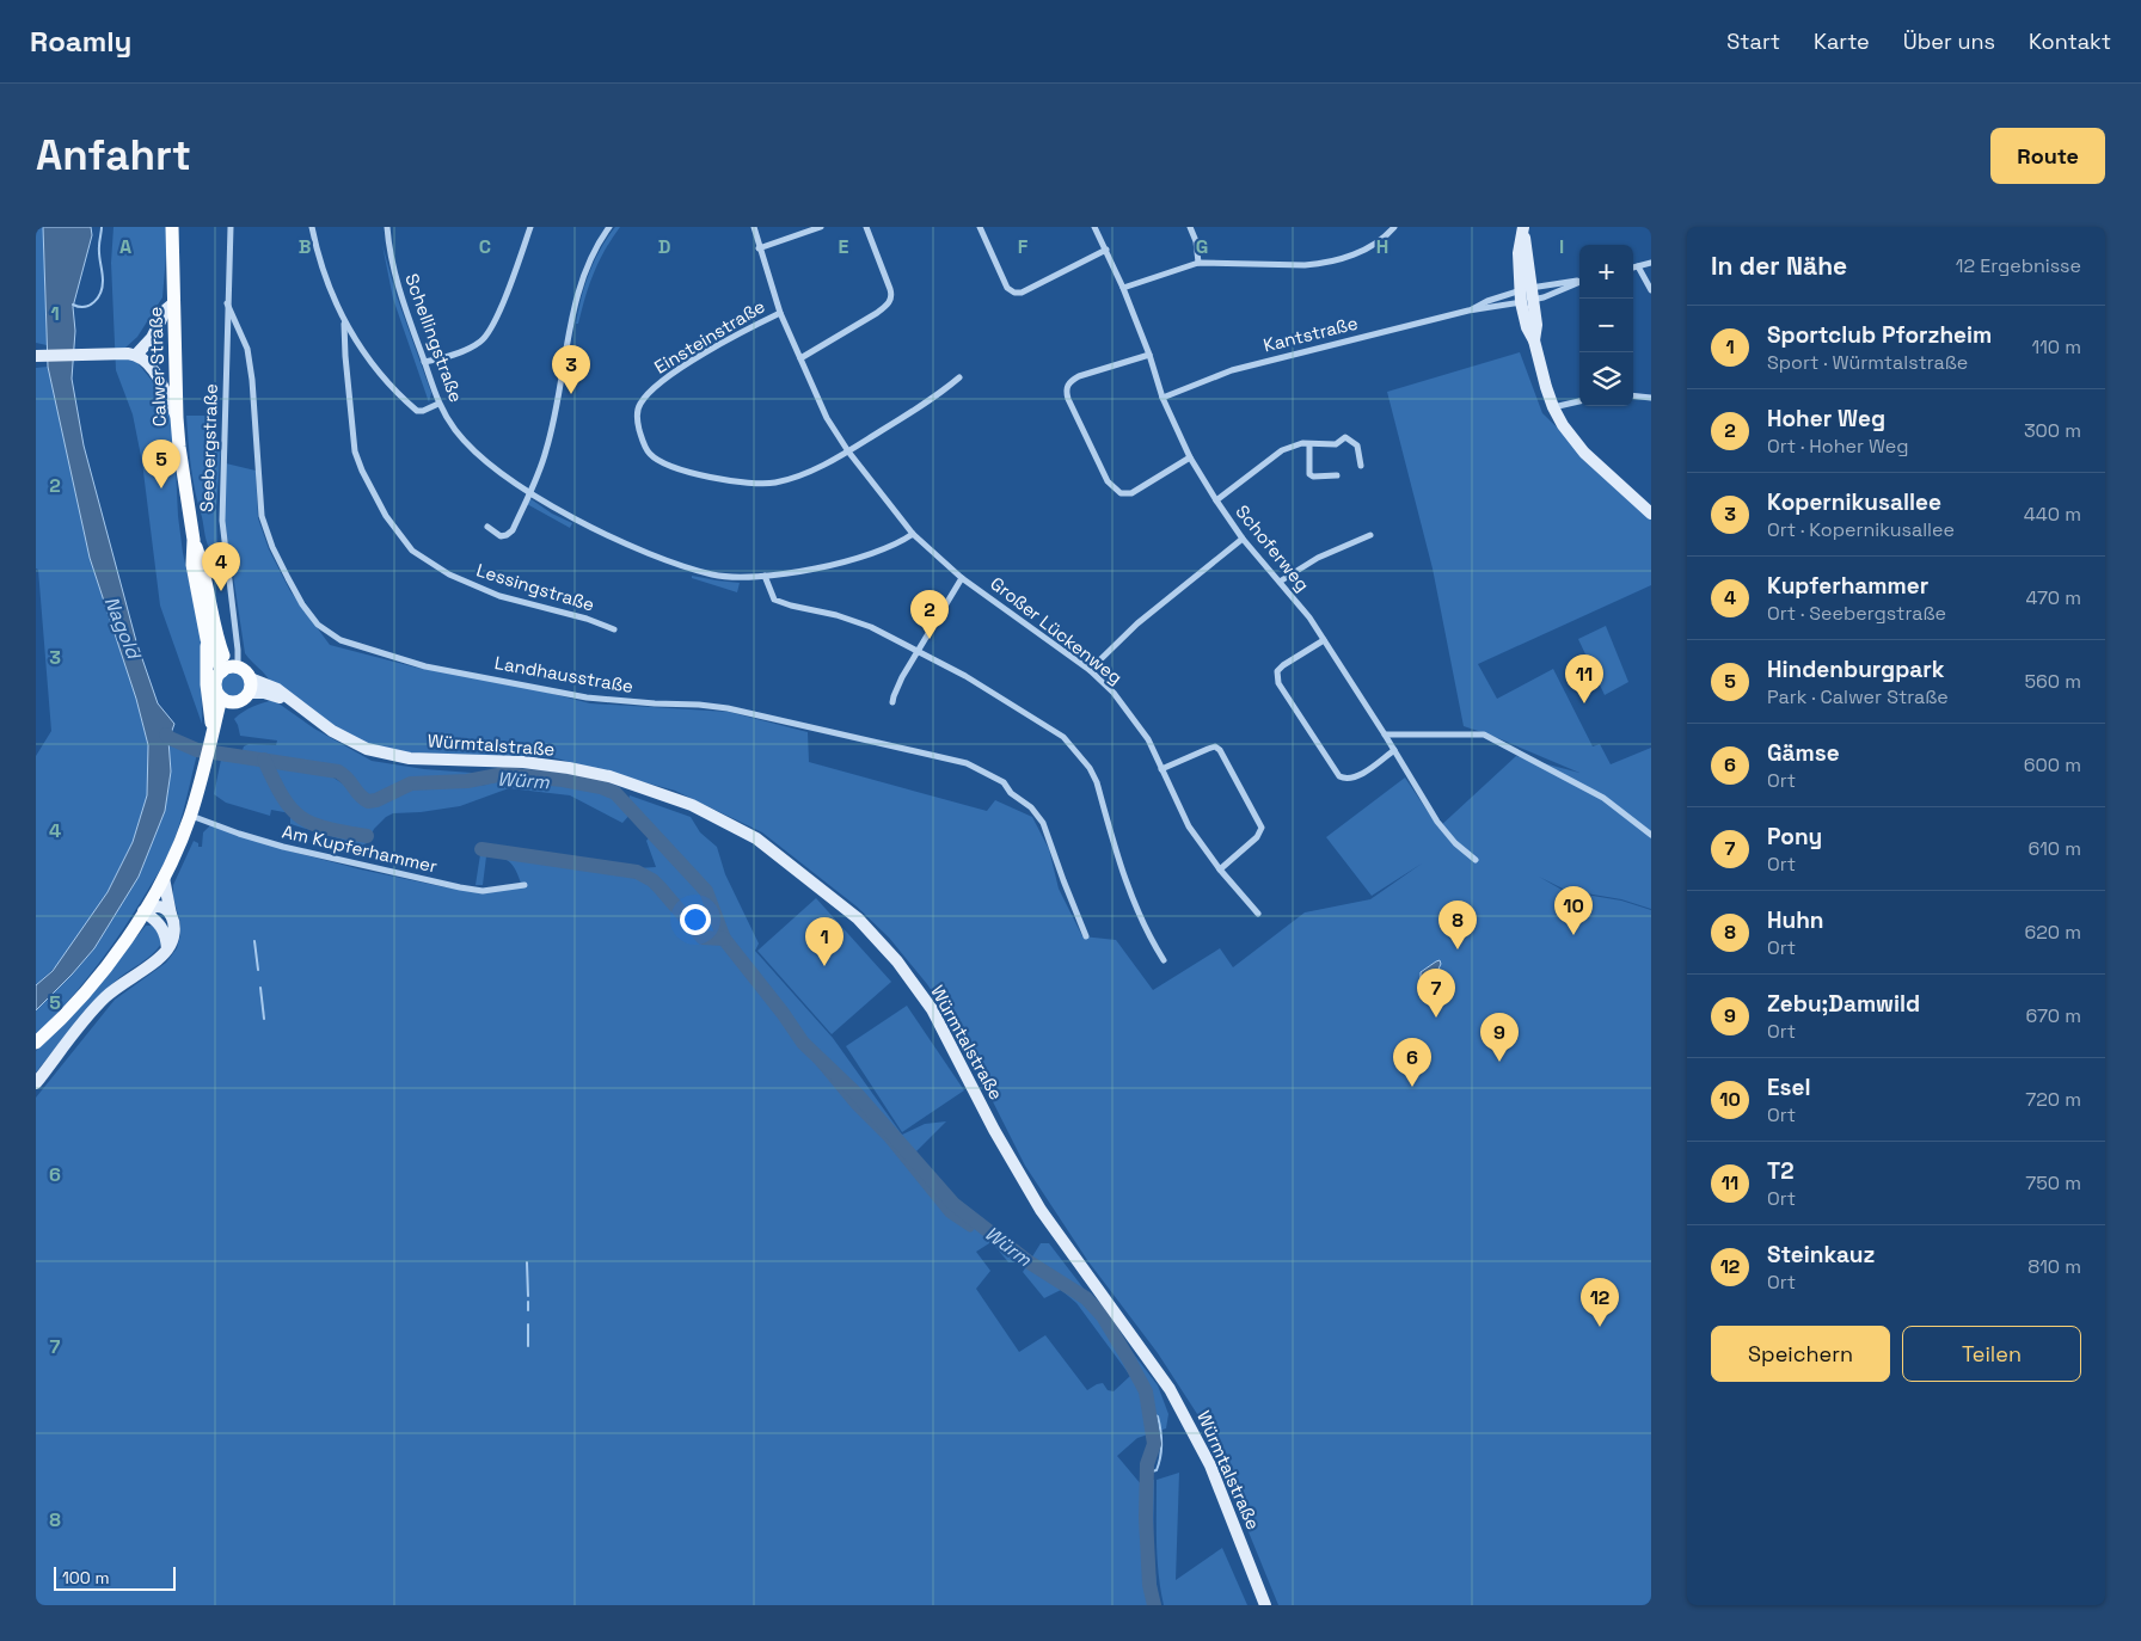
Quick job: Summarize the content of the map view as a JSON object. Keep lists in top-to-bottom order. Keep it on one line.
{"streets":{"main road":["Calwer Straße","Würmtalstraße"],"street":["Kantstraße","Einsteinstraße","Schellingstraße","Seebergstraße","Schoferweg","Lessingstraße","Großer Lückenweg","Landhausstraße","Am Kupferhammer"]},"crossings":[["Kantstraße","Schoferweg"],["Einsteinstraße","Großer Lückenweg"],["Schellingstraße","Großer Lückenweg"],["Calwer Straße","Seebergstraße"],["Calwer Straße","Würmtalstraße"],["Seebergstraße","Landhausstraße"],["Seebergstraße","Würmtalstraße"]],"water":["Nagold","Würm"],"scale_bar":"100 m","page":{"header":"Roamly","nav":["Start","Karte","Über uns","Kontakt"],"buttons":["Route",["Speichern","Teilen"]],"title":"Anfahrt","heading":["In der Nähe","12 Ergebnisse"],"map_buttons":["+","−"],"list":[{"mark":"1","name":"Sportclub Pforzheim","note":"Sport · Würmtalstraße","value":"110 m"},{"mark":"2","name":"Hoher Weg","note":"Ort · Hoher Weg","value":"300 m"},{"mark":"3","name":"Kopernikusallee","note":"Ort · Kopernikusallee","value":"440 m"},{"mark":"4","name":"Kupferhammer","note":"Ort · Seebergstraße","value":"470 m"},{"mark":"5","name":"Hindenburgpark","note":"Park · Calwer Straße","value":"560 m"},{"mark":"6","name":"Gämse","note":"Ort","value":"600 m"},{"mark":"7","name":"Pony","note":"Ort","value":"610 m"},{"mark":"8","name":"Huhn","note":"Ort","value":"620 m"},{"mark":"9","name":"Zebu;Damwild","note":"Ort","value":"670 m"},{"mark":"10","name":"Esel","note":"Ort","value":"720 m"},{"mark":"11","name":"T2","note":"Ort","value":"750 m"},{"mark":"12","name":"Steinkauz","note":"Ort","value":"810 m"}],"pins":["3","5","4","2","11","10","8","1","7","9","6","12"],"scale":"100 m"},"grid":{"columns":["A","B","C","D","E","F","G","H","I"],"rows":["1","2","3","4","5","6","7","8"]}}
